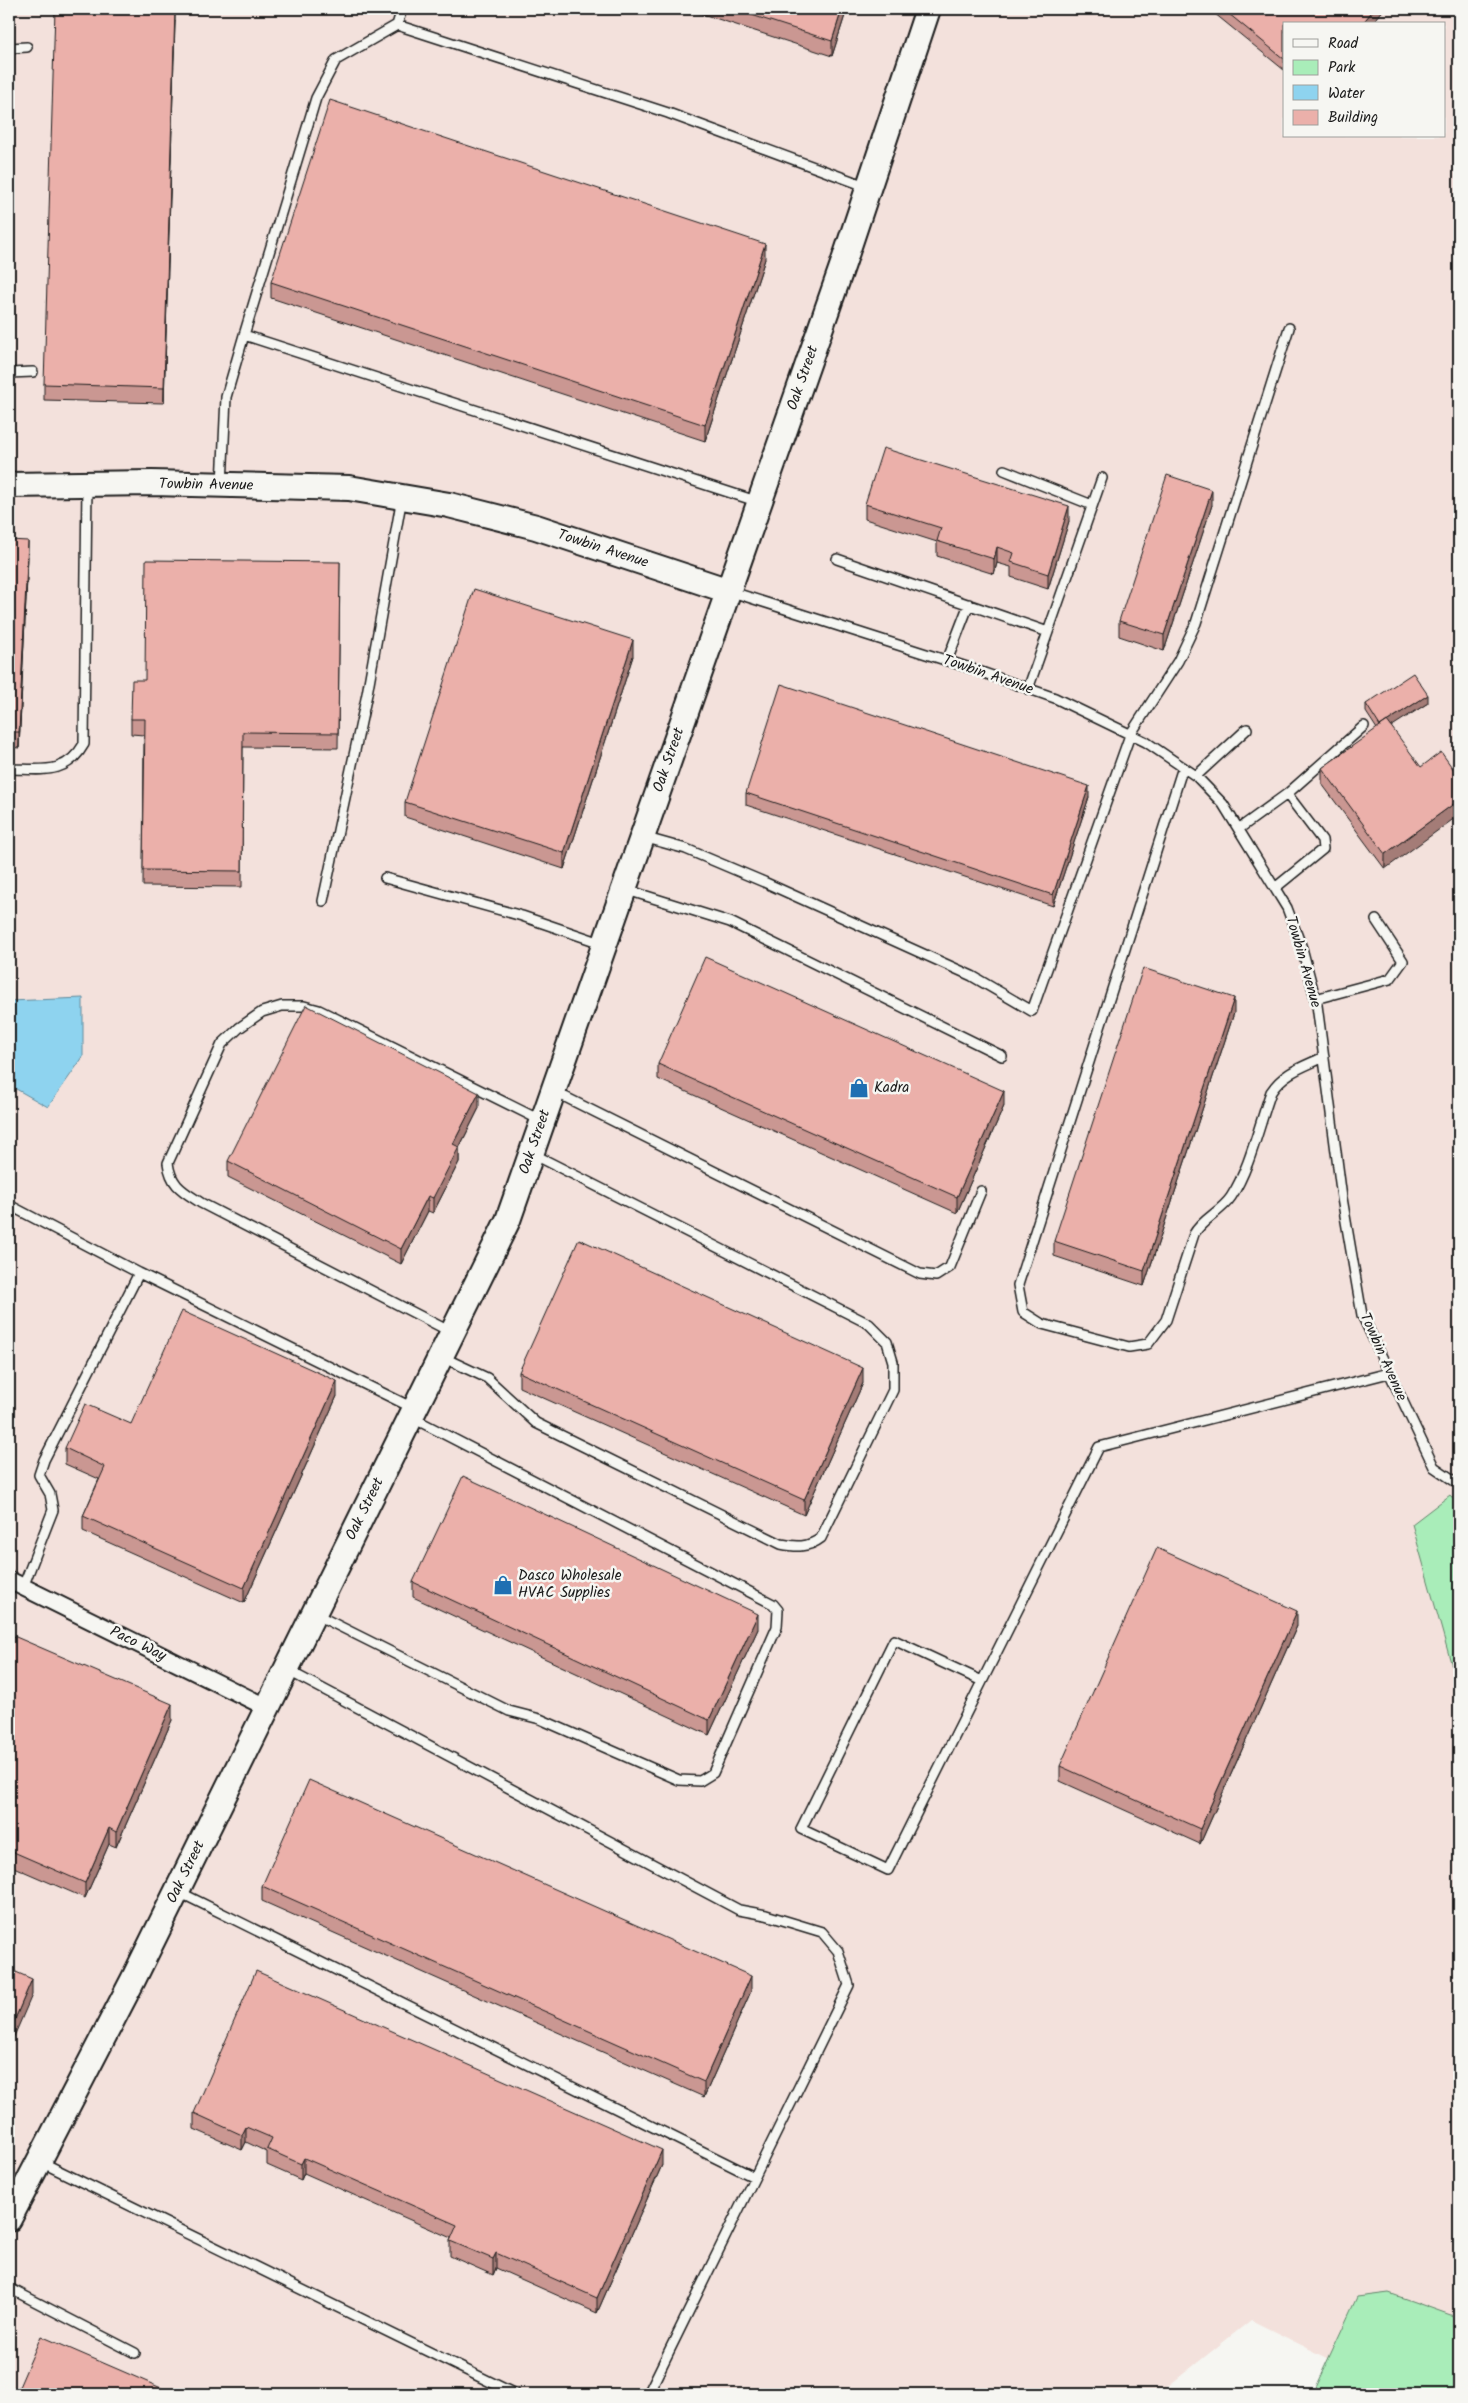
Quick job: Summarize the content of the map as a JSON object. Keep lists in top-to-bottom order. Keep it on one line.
{"streets":{"street":["Oak Street","Towbin Avenue","Paco Way"]},"crossings":[["Oak Street","Towbin Avenue"],["Oak Street","Paco Way"]],"places":{"shop":["Kadra","Dasco Wholesale HVAC Supplies"]},"legend":["Road","Park","Water","Building"]}
